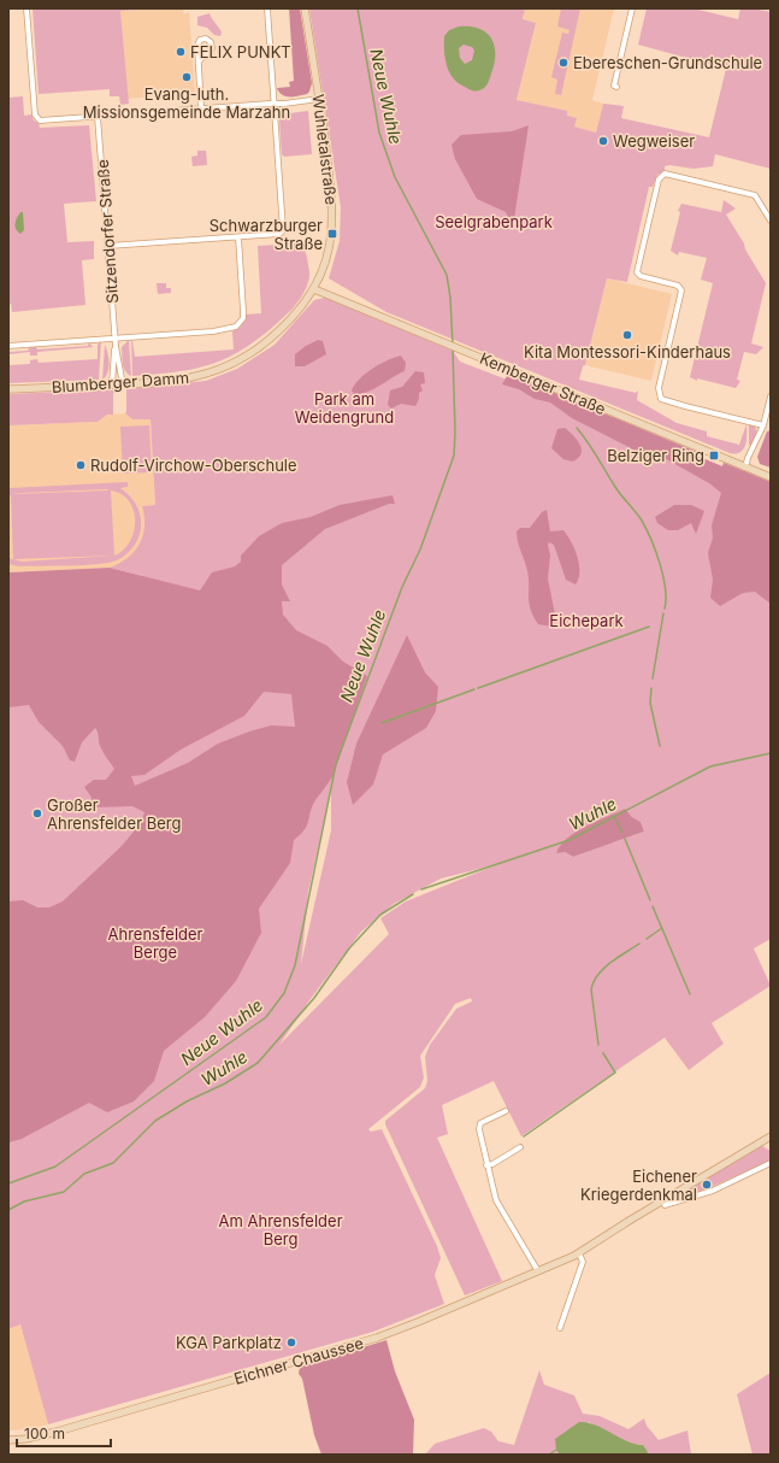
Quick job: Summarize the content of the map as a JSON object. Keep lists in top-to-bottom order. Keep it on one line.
{"streets":{"main road":["Wuhletalstraße","Blumberger Damm","Kemberger Straße","Eichner Chaussee"],"street":["Sitzendorfer Straße"]},"crossings":[["Wuhletalstraße","Blumberger Damm"],["Wuhletalstraße","Kemberger Straße"],["Sitzendorfer Straße","Blumberger Damm"],["Blumberger Damm","Kemberger Straße"]],"water":["Neue Wuhle","Wuhle"],"parks":["Seelgrabenpark","Park am Weidengrund","Eichepark","Ahrensfelder Berge","Am Ahrensfelder Berg"],"places":{"other":["FELIX PUNKT","Ebereschen-Grundschule","Evang-luth. Missionsgemeinde Marzahn","Wegweiser","Kita Montessori-Kinderhaus","Rudolf-Virchow-Oberschule","Großer Ahrensfelder Berg","Eichener Kriegerdenkmal","KGA Parkplatz"],"transit":["Schwarzburger Straße","Belziger Ring"]},"scale_bar":"100 m"}
